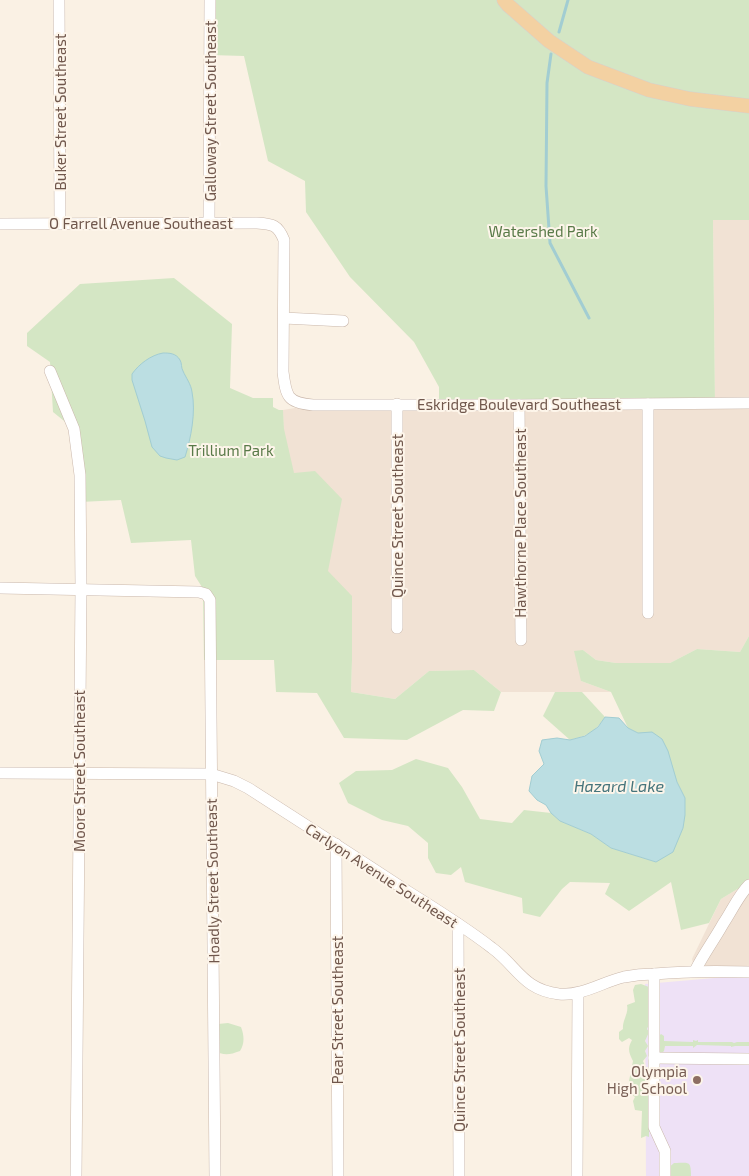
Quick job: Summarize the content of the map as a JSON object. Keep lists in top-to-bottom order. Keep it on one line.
{"streets":{"street":["Galloway Street Southeast","Buker Street Southeast","O Farrell Avenue Southeast","Eskridge Boulevard Southeast","Quince Street Southeast","Hawthorne Place Southeast","Moore Street Southeast","Carlyon Avenue Southeast","Hoadly Street Southeast","Pear Street Southeast"]},"crossings":[["Galloway Street Southeast","O Farrell Avenue Southeast"],["Buker Street Southeast","O Farrell Avenue Southeast"],["O Farrell Avenue Southeast","Eskridge Boulevard Southeast"],["Eskridge Boulevard Southeast","Quince Street Southeast"],["Eskridge Boulevard Southeast","Hawthorne Place Southeast"],["Quince Street Southeast","Carlyon Avenue Southeast"],["Moore Street Southeast","Carlyon Avenue Southeast"],["Moore Street Southeast","Hoadly Street Southeast"],["Carlyon Avenue Southeast","Hoadly Street Southeast"],["Carlyon Avenue Southeast","Pear Street Southeast"]],"water":["Hazard Lake"],"parks":["Watershed Park","Trillium Park"],"places":["Olympia High School"]}
